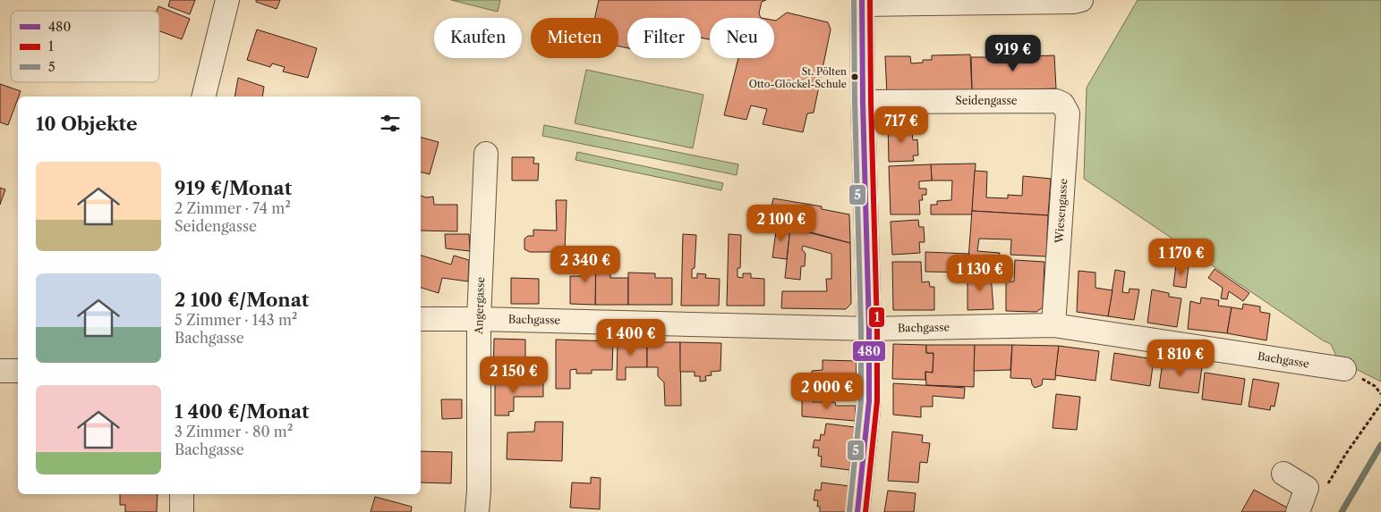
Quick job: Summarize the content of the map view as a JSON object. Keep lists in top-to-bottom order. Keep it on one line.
{"streets":{"street":["Seidengasse","Wiesengasse","Angergasse","Bachgasse"]},"crossings":[["Seidengasse","Wiesengasse"],["Wiesengasse","Bachgasse"],["Angergasse","Bachgasse"]],"places":["St. Pölten Otto-Glöckel-Schule"],"lines":["transit line 480","transit line 1","transit line 5"],"legend":["480","1","5"],"page":{"chip":["Kaufen","Mieten","Filter","Neu"],"price":["919 €","717 €","2 100 €","1 170 €","2 340 €","1 130 €","1 400 €","1 810 €","2 150 €","2 000 €"],"heading":"10 Objekte","list":[{"name":"919 €/Monat","note":"2 Zimmer · 74 m² · Seidengasse"},{"name":"2 100 €/Monat","note":"5 Zimmer · 143 m² · Bachgasse"},{"name":"1 400 €/Monat","note":"3 Zimmer · 80 m² · Bachgasse"}]}}
